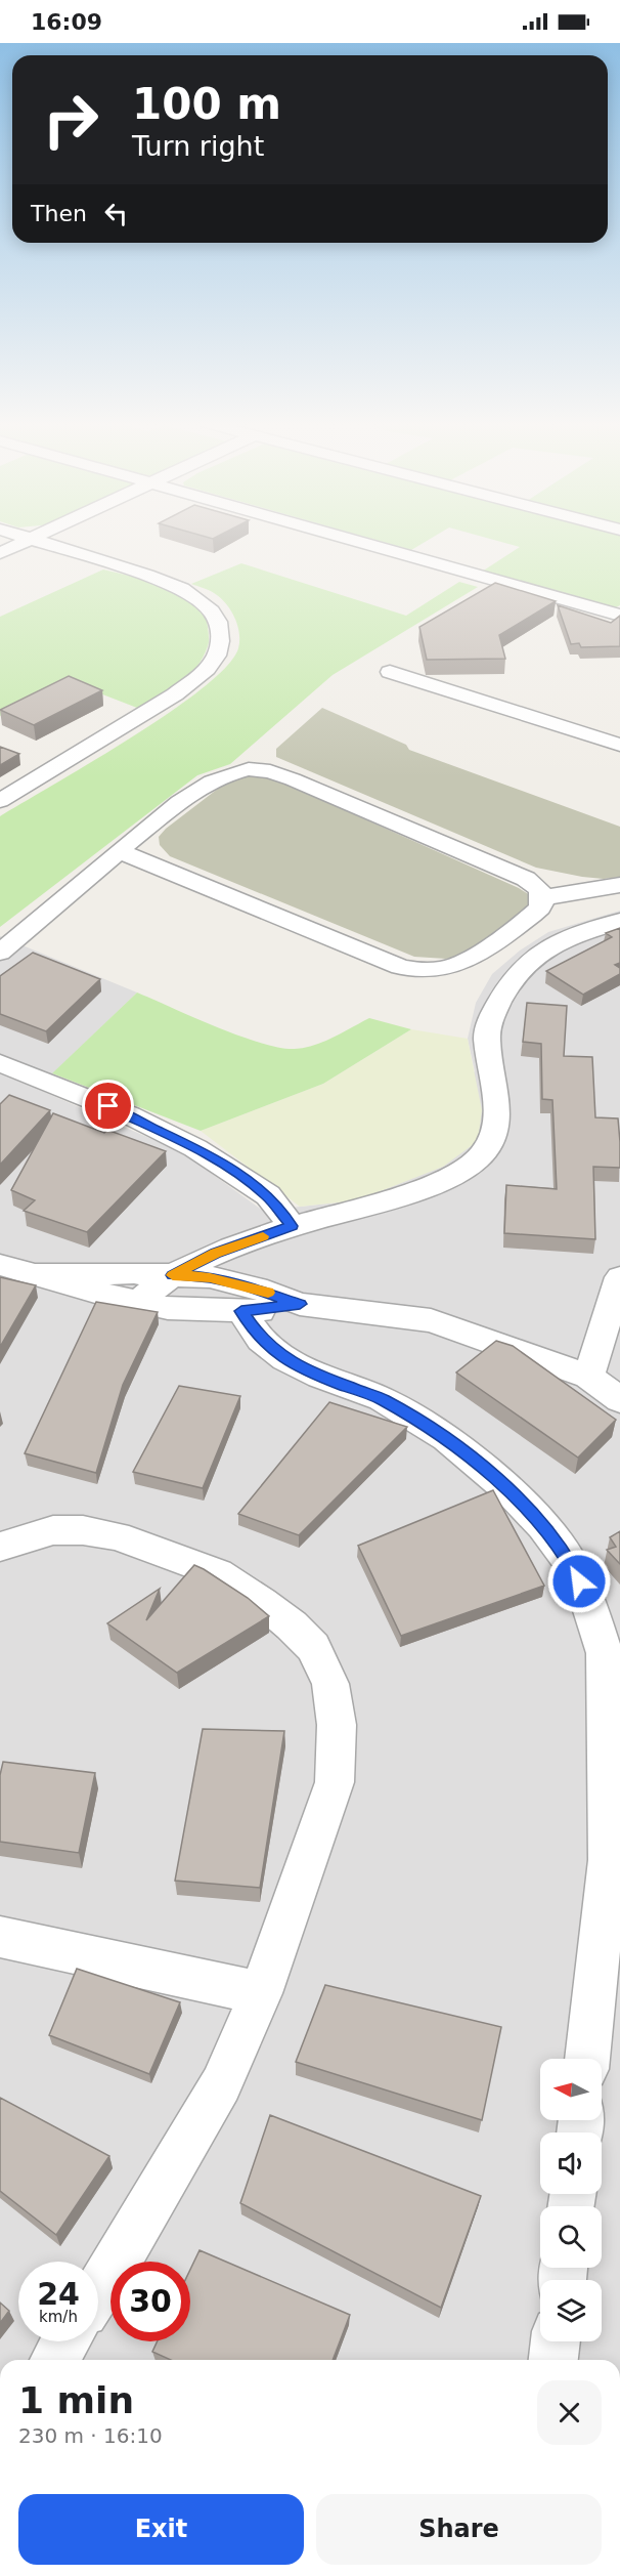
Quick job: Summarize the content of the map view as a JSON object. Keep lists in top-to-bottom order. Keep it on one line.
{"north":"left","page":{"status":"16:09","turn":["100 m","Turn right"],"then":"Then","speed":"24 km/h","limit":"30","heading":["1 min","230 m · 16:10"],"buttons":["Exit","Share"]}}
